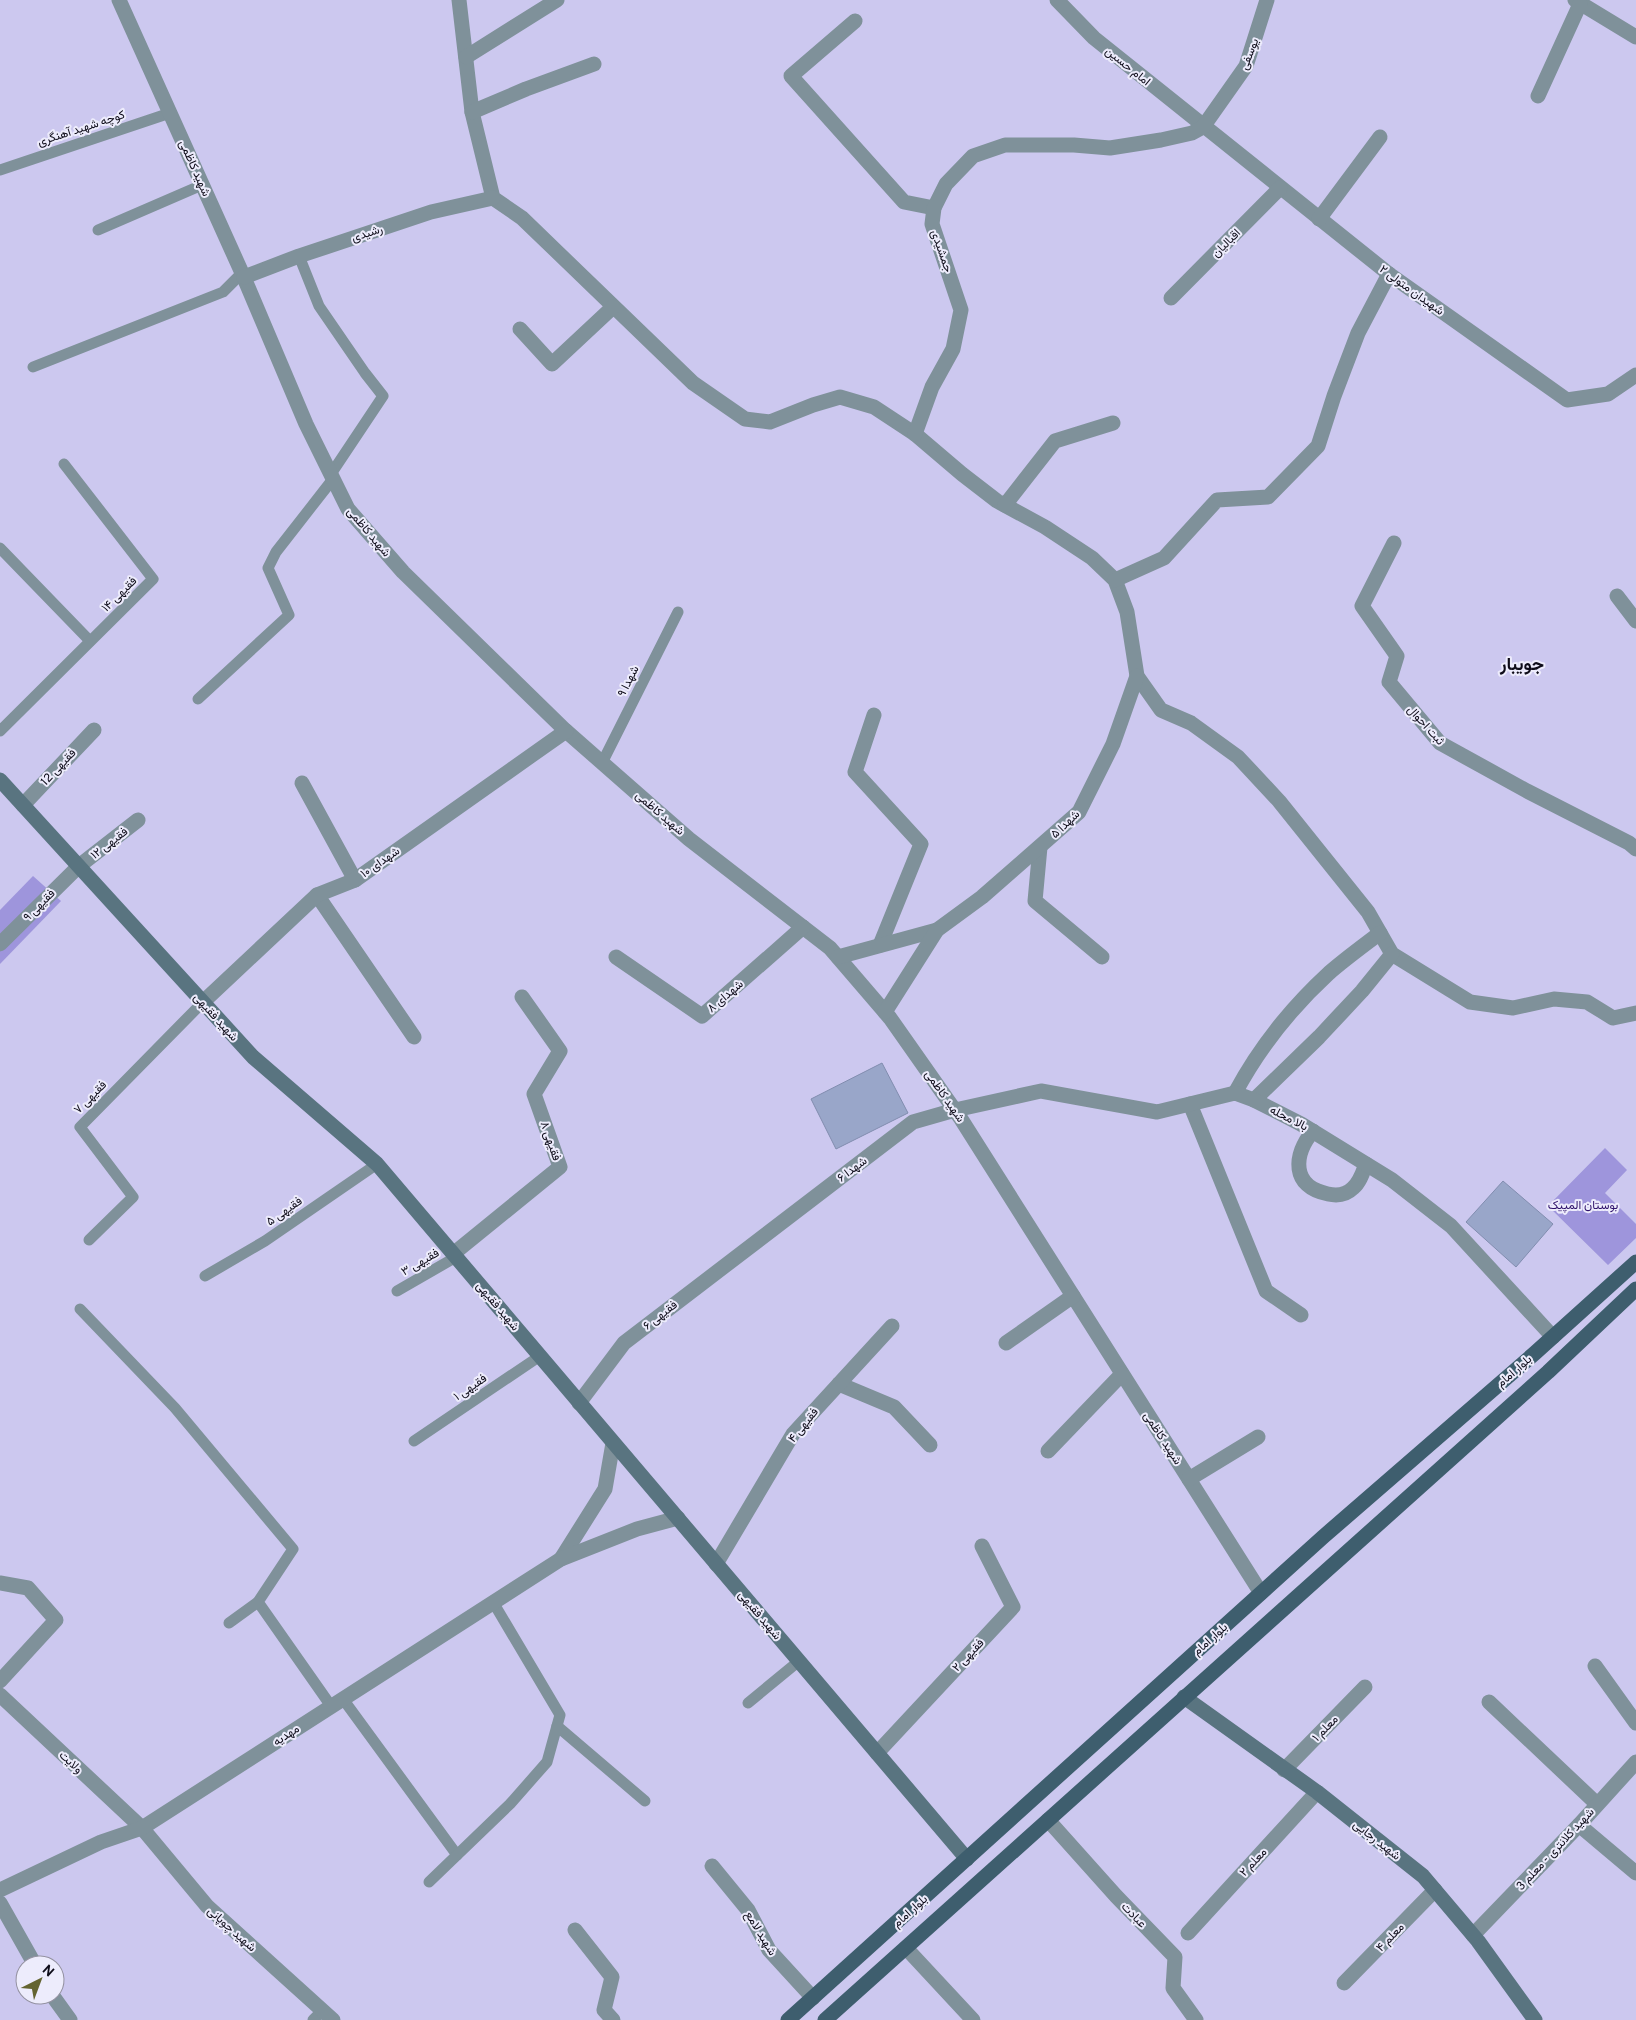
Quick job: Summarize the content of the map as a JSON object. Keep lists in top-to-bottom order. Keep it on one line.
{"streets":{"main road":["شهید فقیهی","بلوار امام","شهید رجایی"],"street":["یوسفی","امام حسین","شهید کاظمی","رشیدی","اقبالیان","جمشیدی","شهیدان متولی ۲","ثبت احوال","فقیهی 12","شهدا ۵","فقیهی ۱۲","شهدای ۱۰","فقیهی ۹","شهدای ۸","بالا محله","فقیهی ۸","شهدا ۶","فقیهی ۶","فقیهی ۴","فقیهی ۲","معلم ۱","مهدیه","ولایت","شهید کلانتری - معلم 3","معلم ۲","عبادت","شهید چوپانی","شهید لامع","معلم ۴"],"lane":["کوچه شهید آهنگری","فقیهی ۱۴","شهدا ۹","فقیهی ۷","فقیهی ۵","فقیهی ۳","فقیهی ۱"]},"crossings":[["یوسفی","امام حسین"],["یوسفی","جمشیدی"],["یوسفی","شهیدان متولی ۲"],["امام حسین","جمشیدی"],["امام حسین","شهیدان متولی ۲"],["کوچه شهید آهنگری","شهید کاظمی"],["شهید کاظمی","رشیدی"],["شهید کاظمی","شهدا ۹"],["شهید کاظمی","شهدا ۵"],["شهید کاظمی","شهدای ۱۰"],["شهید کاظمی","شهدای ۸"],["شهید کاظمی","شهدا ۶"],["شهید کاظمی","بلوار امام"],["اقبالیان","شهیدان متولی ۲"],["جمشیدی","شهیدان متولی ۲"],["فقیهی 12","شهید فقیهی"],["فقیهی ۱۲","فقیهی ۹"],["فقیهی ۱۲","شهید فقیهی"],["شهدای ۱۰","شهید فقیهی"],["شهدای ۱۰","فقیهی ۷"],["فقیهی ۹","شهید فقیهی"],["شهید فقیهی","فقیهی ۷"],["شهید فقیهی","فقیهی ۸"],["شهید فقیهی","فقیهی ۵"],["شهید فقیهی","فقیهی ۳"],["شهید فقیهی","فقیهی ۶"],["شهید فقیهی","بلوار امام"],["شهید فقیهی","فقیهی ۱"],["شهید فقیهی","فقیهی ۴"],["شهید فقیهی","فقیهی ۲"],["بالا محله","بلوار امام"],["فقیهی ۸","فقیهی ۳"],["شهدا ۶","فقیهی ۶"],["بلوار امام","شهید رجایی"],["بلوار امام","عبادت"],["بلوار امام","شهید لامع"],["معلم ۱","شهید رجایی"],["مهدیه","ولایت"],["مهدیه","شهید چوپانی"],["ولایت","شهید چوپانی"],["شهید رجایی","شهید کلانتری - معلم 3"],["شهید رجایی","معلم ۲"],["شهید رجایی","معلم ۴"]],"districts":["جویبار"],"parks":["بوستان المپیک"],"north":"top right"}
